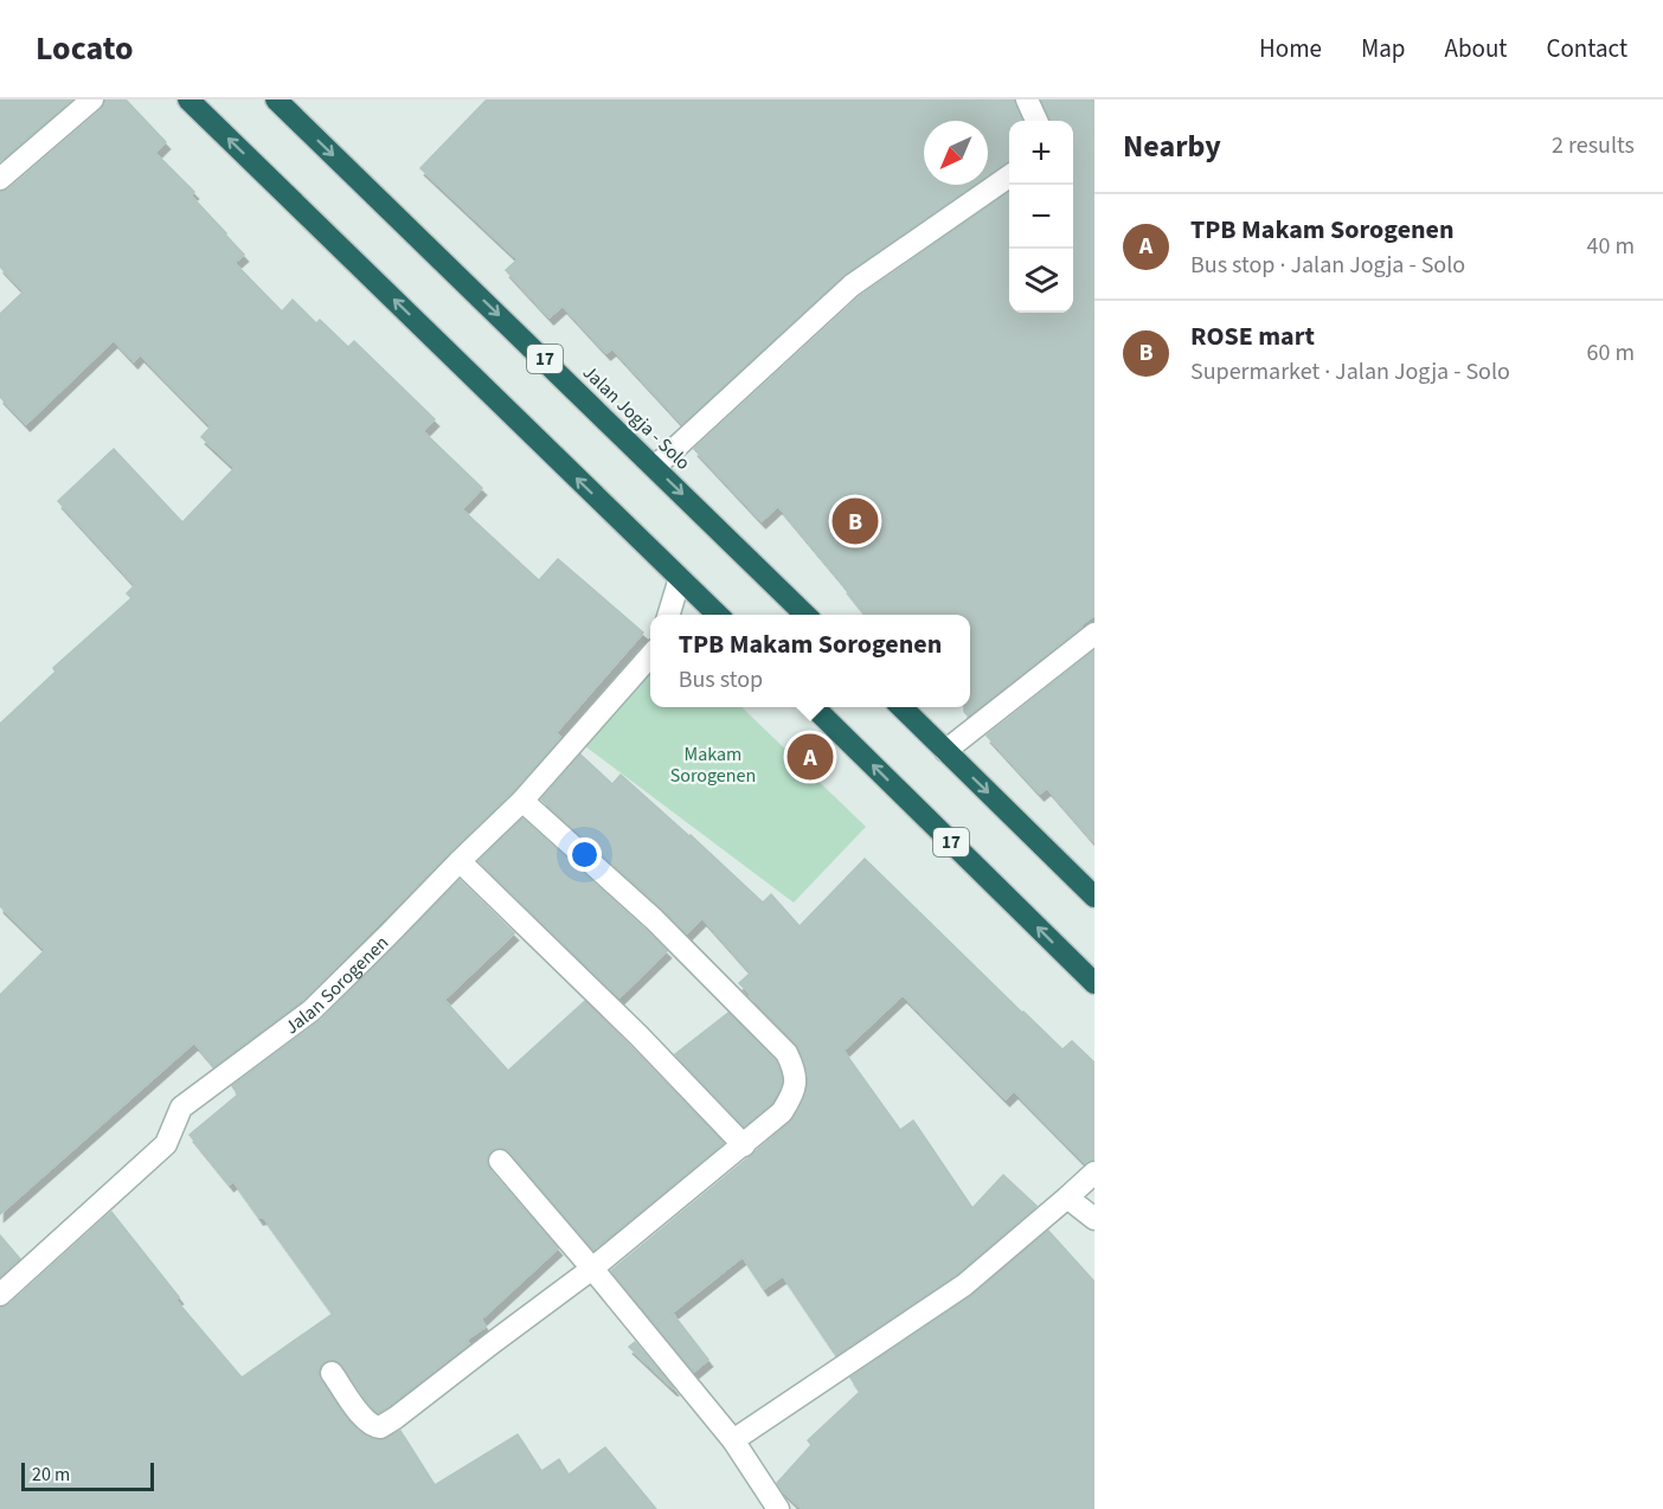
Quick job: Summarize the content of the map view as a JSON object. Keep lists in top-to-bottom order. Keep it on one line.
{"streets":{"highway":["17","Jalan Jogja - Solo"],"street":["Jalan Sorogenen"]},"parks":["Makam Sorogenen"],"scale_bar":"20 m","north":"bottom left","page":{"header":"Locato","nav":["Home","Map","About","Contact"],"heading":["Nearby","2 results"],"map_buttons":["+","−"],"list":[{"mark":"A","name":"TPB Makam Sorogenen","note":"Bus stop · Jalan Jogja - Solo","value":"40 m"},{"mark":"B","name":"ROSE mart","note":"Supermarket · Jalan Jogja - Solo","value":"60 m"}],"pins":["B","A"],"popup":["TPB Makam Sorogenen","Bus stop"],"scale":"20 m"}}
